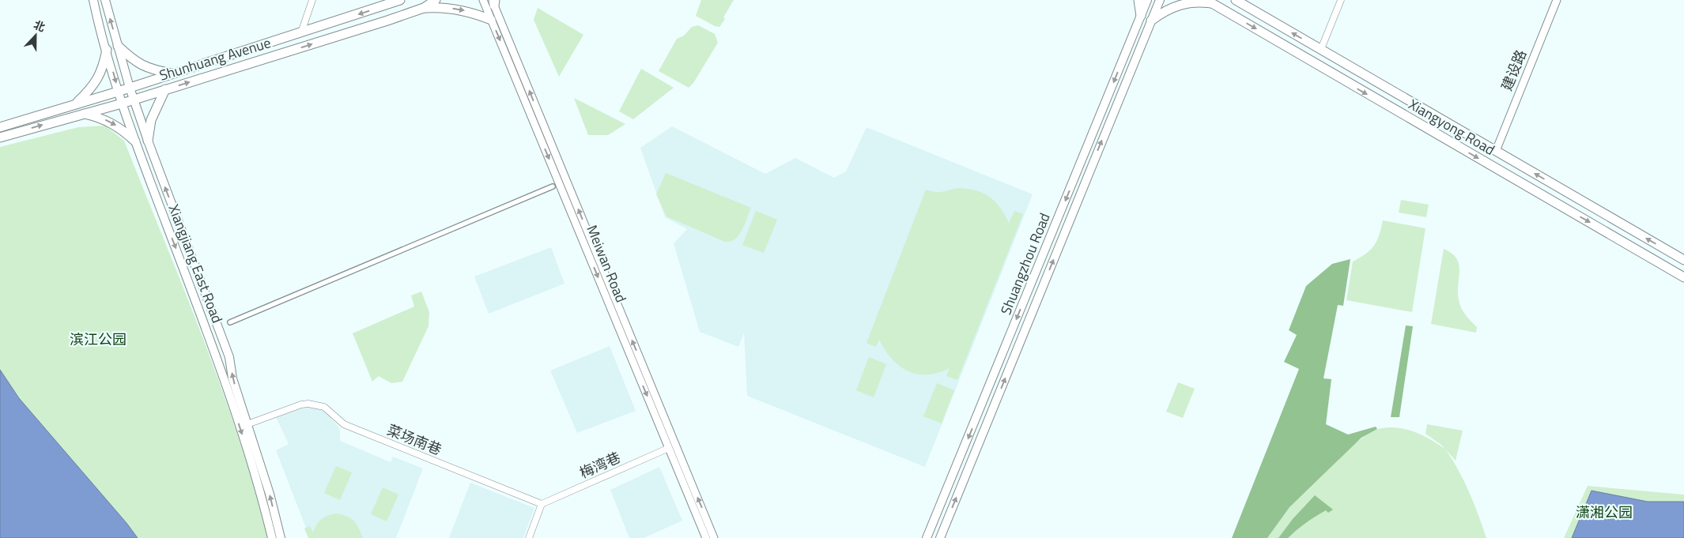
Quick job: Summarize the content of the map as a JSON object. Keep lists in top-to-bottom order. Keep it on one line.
{"streets":{"main road":["Shunhuang Avenue","Xiangyong Road","Xiangjiang East Road","Shuangzhou Road"],"street":["建设路","Meiwan Road","菜场南巷","梅湾巷"]},"crossings":[["Shunhuang Avenue","Xiangjiang East Road"],["建设路","Xiangyong Road"],["Xiangjiang East Road","菜场南巷"],["Meiwan Road","梅湾巷"],["菜场南巷","梅湾巷"]],"parks":["滨江公园","潇湘公园"],"north":"top"}
